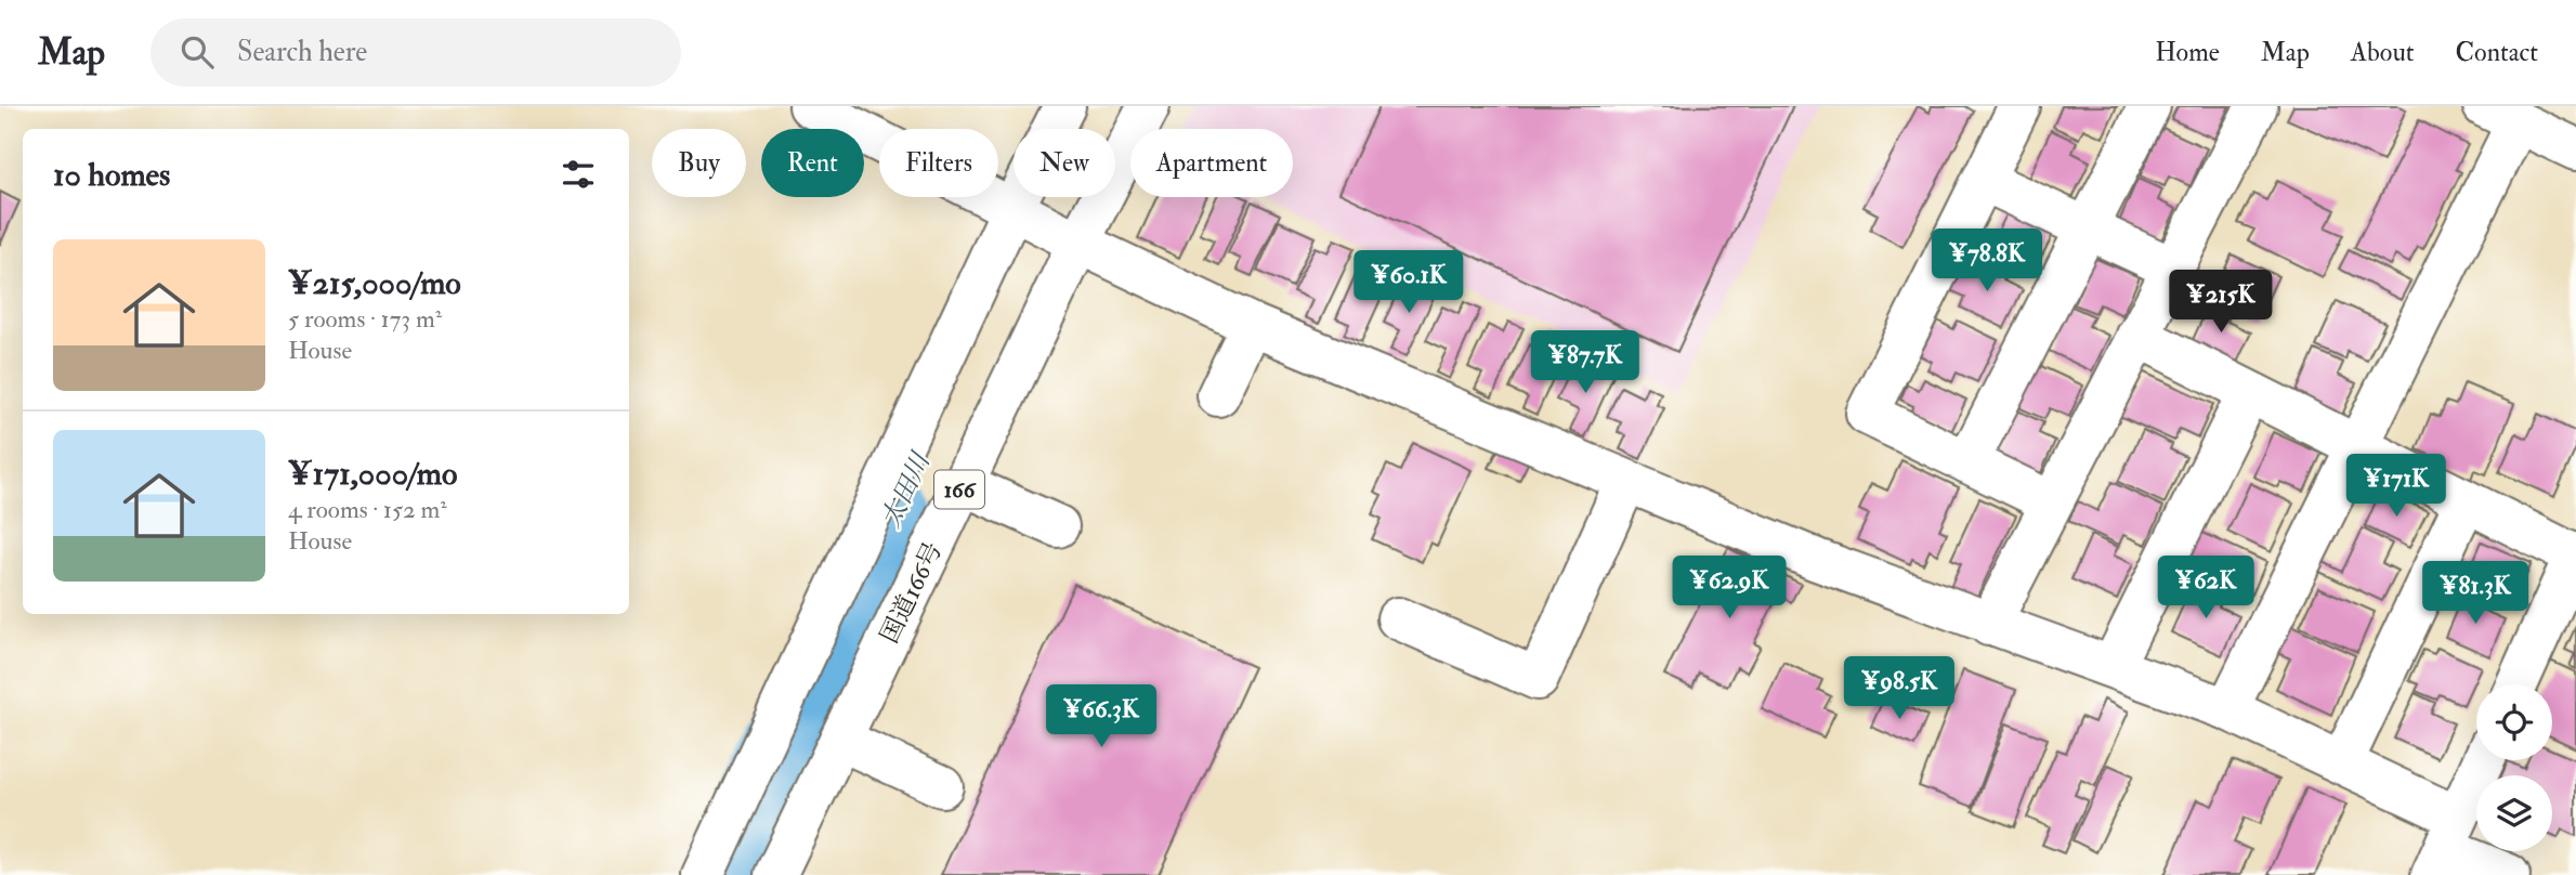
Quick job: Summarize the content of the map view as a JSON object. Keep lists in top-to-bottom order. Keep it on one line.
{"streets":{"main road":["166","国道166号"]},"water":["太田川"],"page":{"header":"Map","search":"Search here","nav":["Home","Map","About","Contact"],"chip":["Buy","Rent","Filters","New","Apartment"],"heading":"10 homes","list":[{"name":"¥215,000/mo","note":"5 rooms · 173 m² · House"},{"name":"¥171,000/mo","note":"4 rooms · 152 m² · House"}],"price":["¥78.8K","¥60.1K","¥215K","¥87.7K","¥171K","¥62.9K","¥62K","¥81.3K","¥98.5K","¥66.3K"]}}
